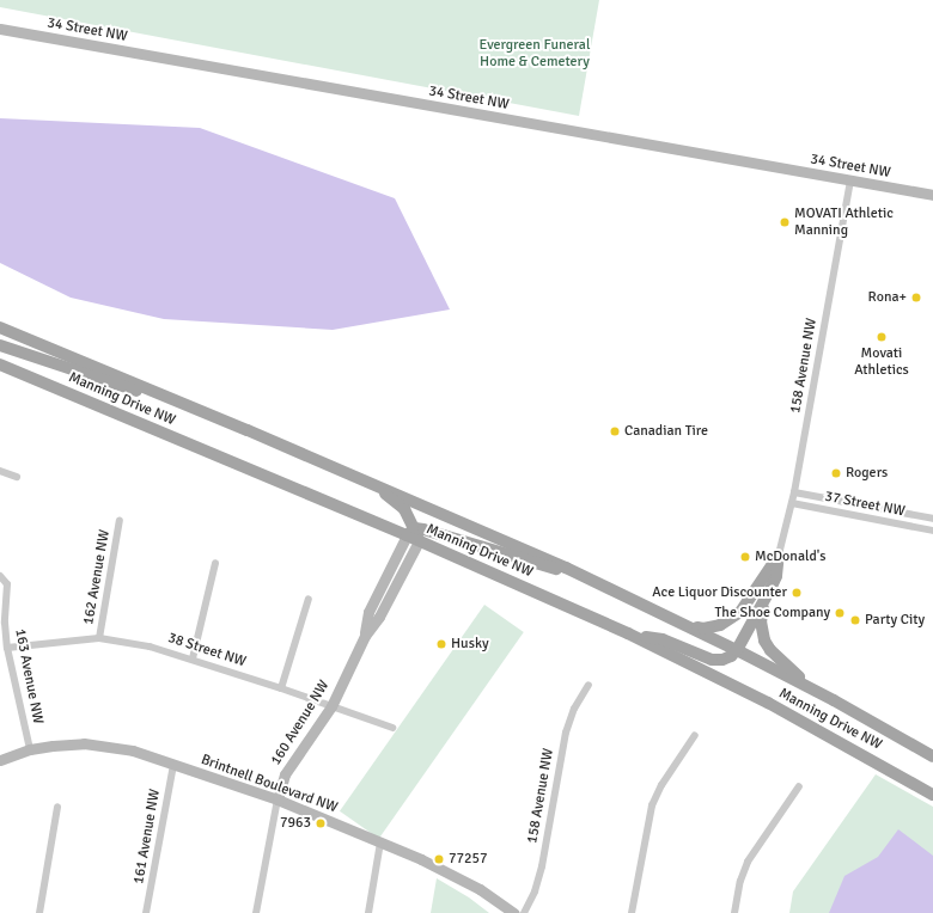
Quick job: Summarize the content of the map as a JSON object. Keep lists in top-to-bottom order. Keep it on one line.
{"streets":{"main road":["Manning Drive NW"],"street":["34 Street NW","158 Avenue NW","37 Street NW","162 Avenue NW","38 Street NW","163 Avenue NW","160 Avenue NW","Brintnell Boulevard NW","161 Avenue NW"]},"crossings":[["34 Street NW","158 Avenue NW"],["158 Avenue NW","37 Street NW"],["Manning Drive NW","160 Avenue NW"],["162 Avenue NW","38 Street NW"],["38 Street NW","163 Avenue NW"],["38 Street NW","160 Avenue NW"],["163 Avenue NW","Brintnell Boulevard NW"],["160 Avenue NW","Brintnell Boulevard NW"],["Brintnell Boulevard NW","161 Avenue NW"]],"parks":["Evergreen Funeral Home & Cemetery"],"places":["MOVATI Athletic Manning","Rona+","Movati Athletics","Canadian Tire","Rogers","McDonald's","Ace Liquor Discounter","The Shoe Company","Party City","Husky","7963","77257"]}
